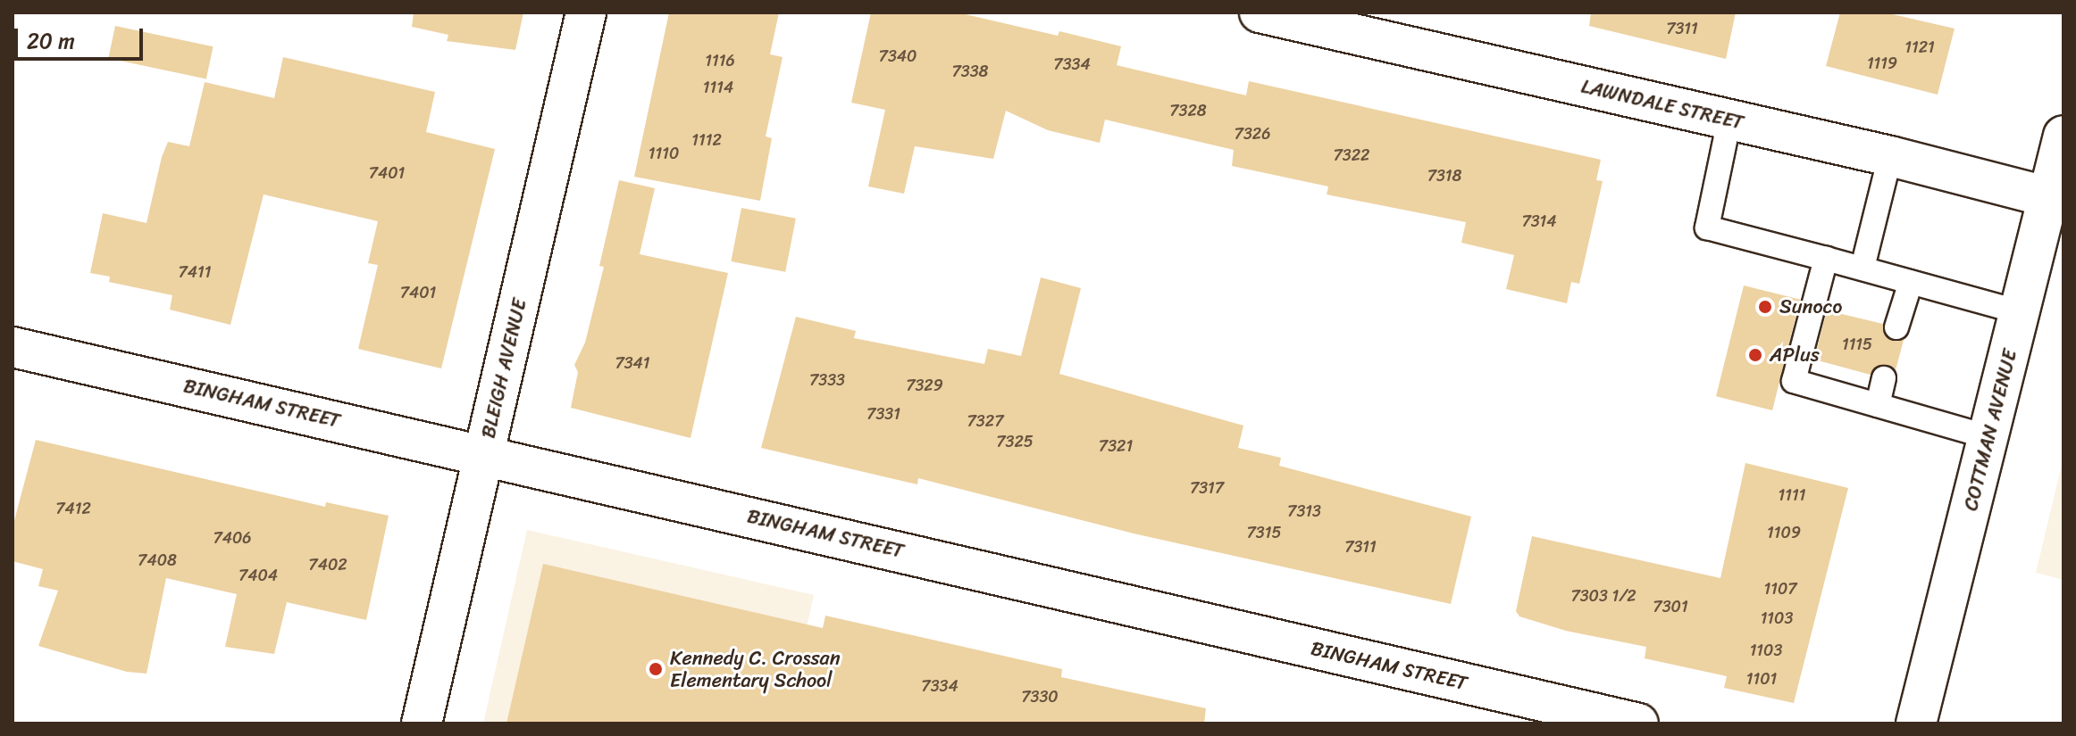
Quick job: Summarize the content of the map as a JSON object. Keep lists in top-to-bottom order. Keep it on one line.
{"streets":{"street":["LAWNDALE STREET","BLEIGH AVENUE","BINGHAM STREET","COTTMAN AVENUE"]},"crossings":[["LAWNDALE STREET","COTTMAN AVENUE"],["BLEIGH AVENUE","BINGHAM STREET"]],"places":["Sunoco","APlus","Kennedy C. Crossan Elementary School"],"house_numbers":["7311","1121","7340","1116","1119","7334","7338","1114","7328","7326","1112","1110","7322","7401","7318","7314","7411","7401","1115","7341","7333","7329","7331","7327","7325","7321","7317","1111","7412","7313","7315","1109","7406","7311","7408","7402","7404","1107","7303 1/2","7301","1103","1103","1101","7334","7330"],"scale_bar":"20 m"}
